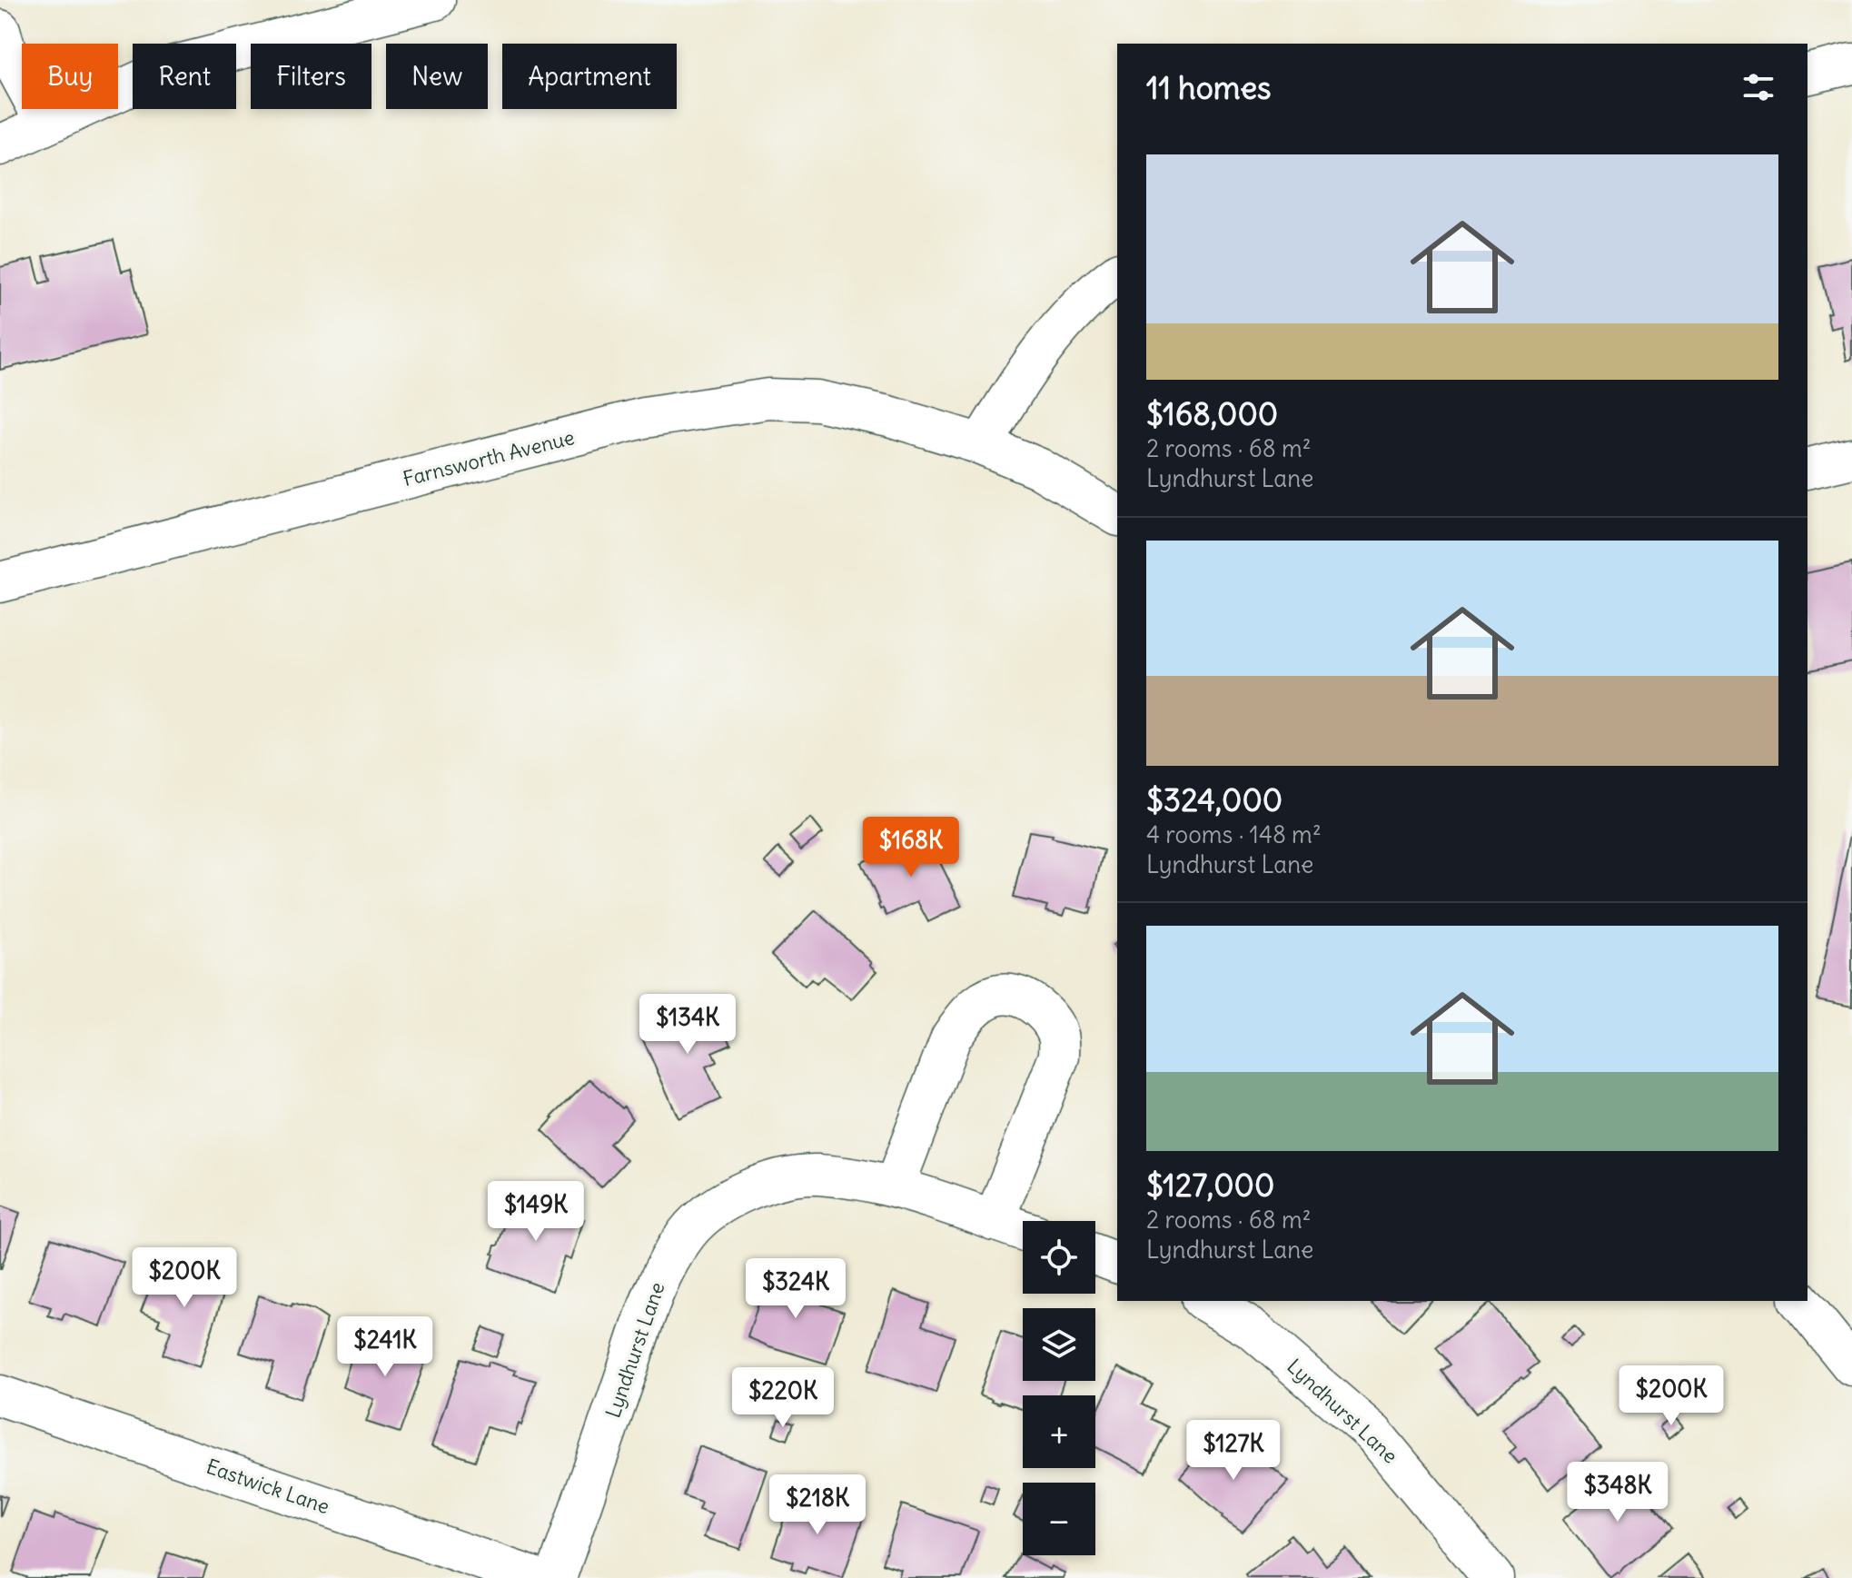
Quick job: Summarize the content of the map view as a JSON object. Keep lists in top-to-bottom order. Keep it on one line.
{"streets":{"street":["Farnsworth Avenue","Lyndhurst Lane","Eastwick Lane"]},"page":{"chip":["Buy","Rent","Filters","New","Apartment"],"heading":"11 homes","list":[{"name":"$168,000","note":"2 rooms · 68 m² · Lyndhurst Lane"},{"name":"$324,000","note":"4 rooms · 148 m² · Lyndhurst Lane"},{"name":"$127,000","note":"2 rooms · 68 m² · Lyndhurst Lane"}],"price":["$168K","$134K","$149K","$200K","$324K","$241K","$200K","$220K","$127K","$348K","$218K"],"map_buttons":["+","−"]}}
